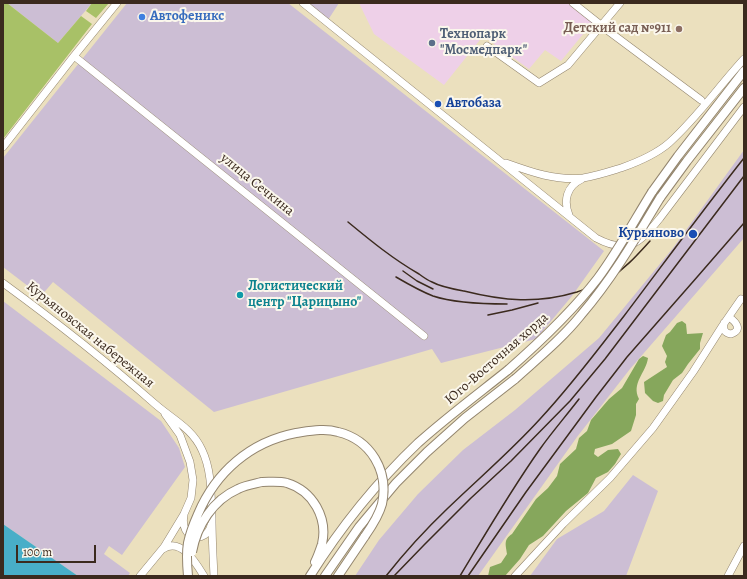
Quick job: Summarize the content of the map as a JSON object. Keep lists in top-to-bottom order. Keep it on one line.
{"streets":{"main road":["Юго-Восточная хорда"],"street":["улица Сечкина","Курьяновская набережная"]},"places":["Автофеникс","Детский сад №911","Технопарк \"Мосмедпарк\"","Автобаза","Курьяново","Логистический центр \"Царицыно\""],"scale_bar":"100 m"}
